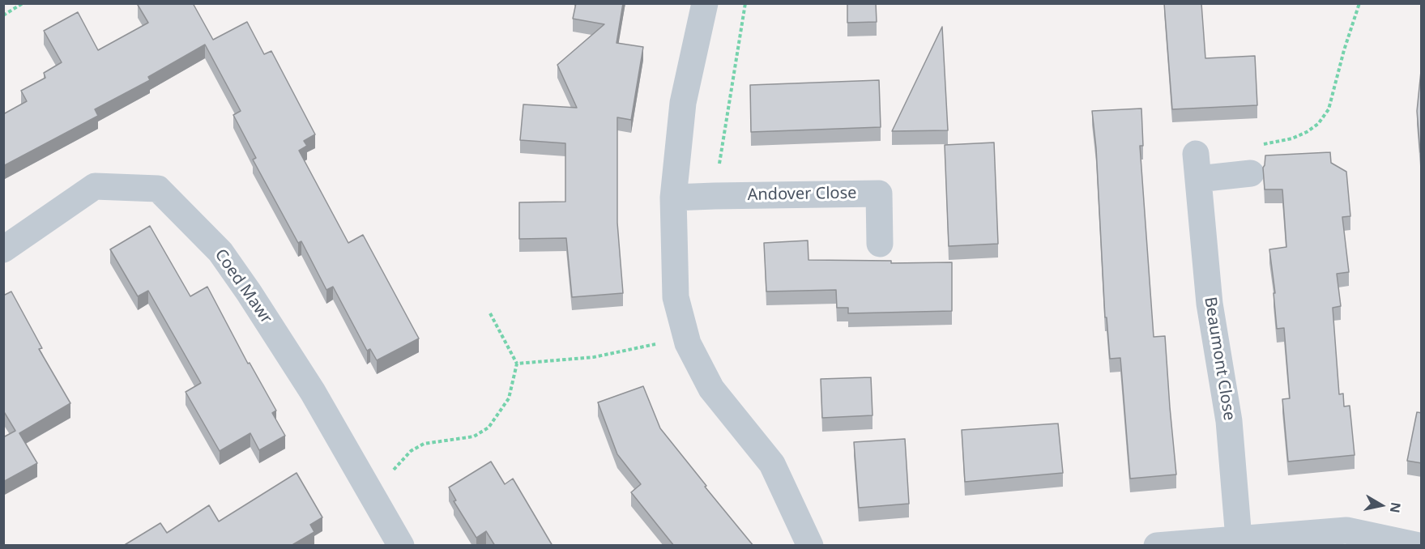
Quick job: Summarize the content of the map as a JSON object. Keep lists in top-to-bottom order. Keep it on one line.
{"streets":{"street":["Andover Close","Coed Mawr","Beaumont Close"]},"north":"right"}
